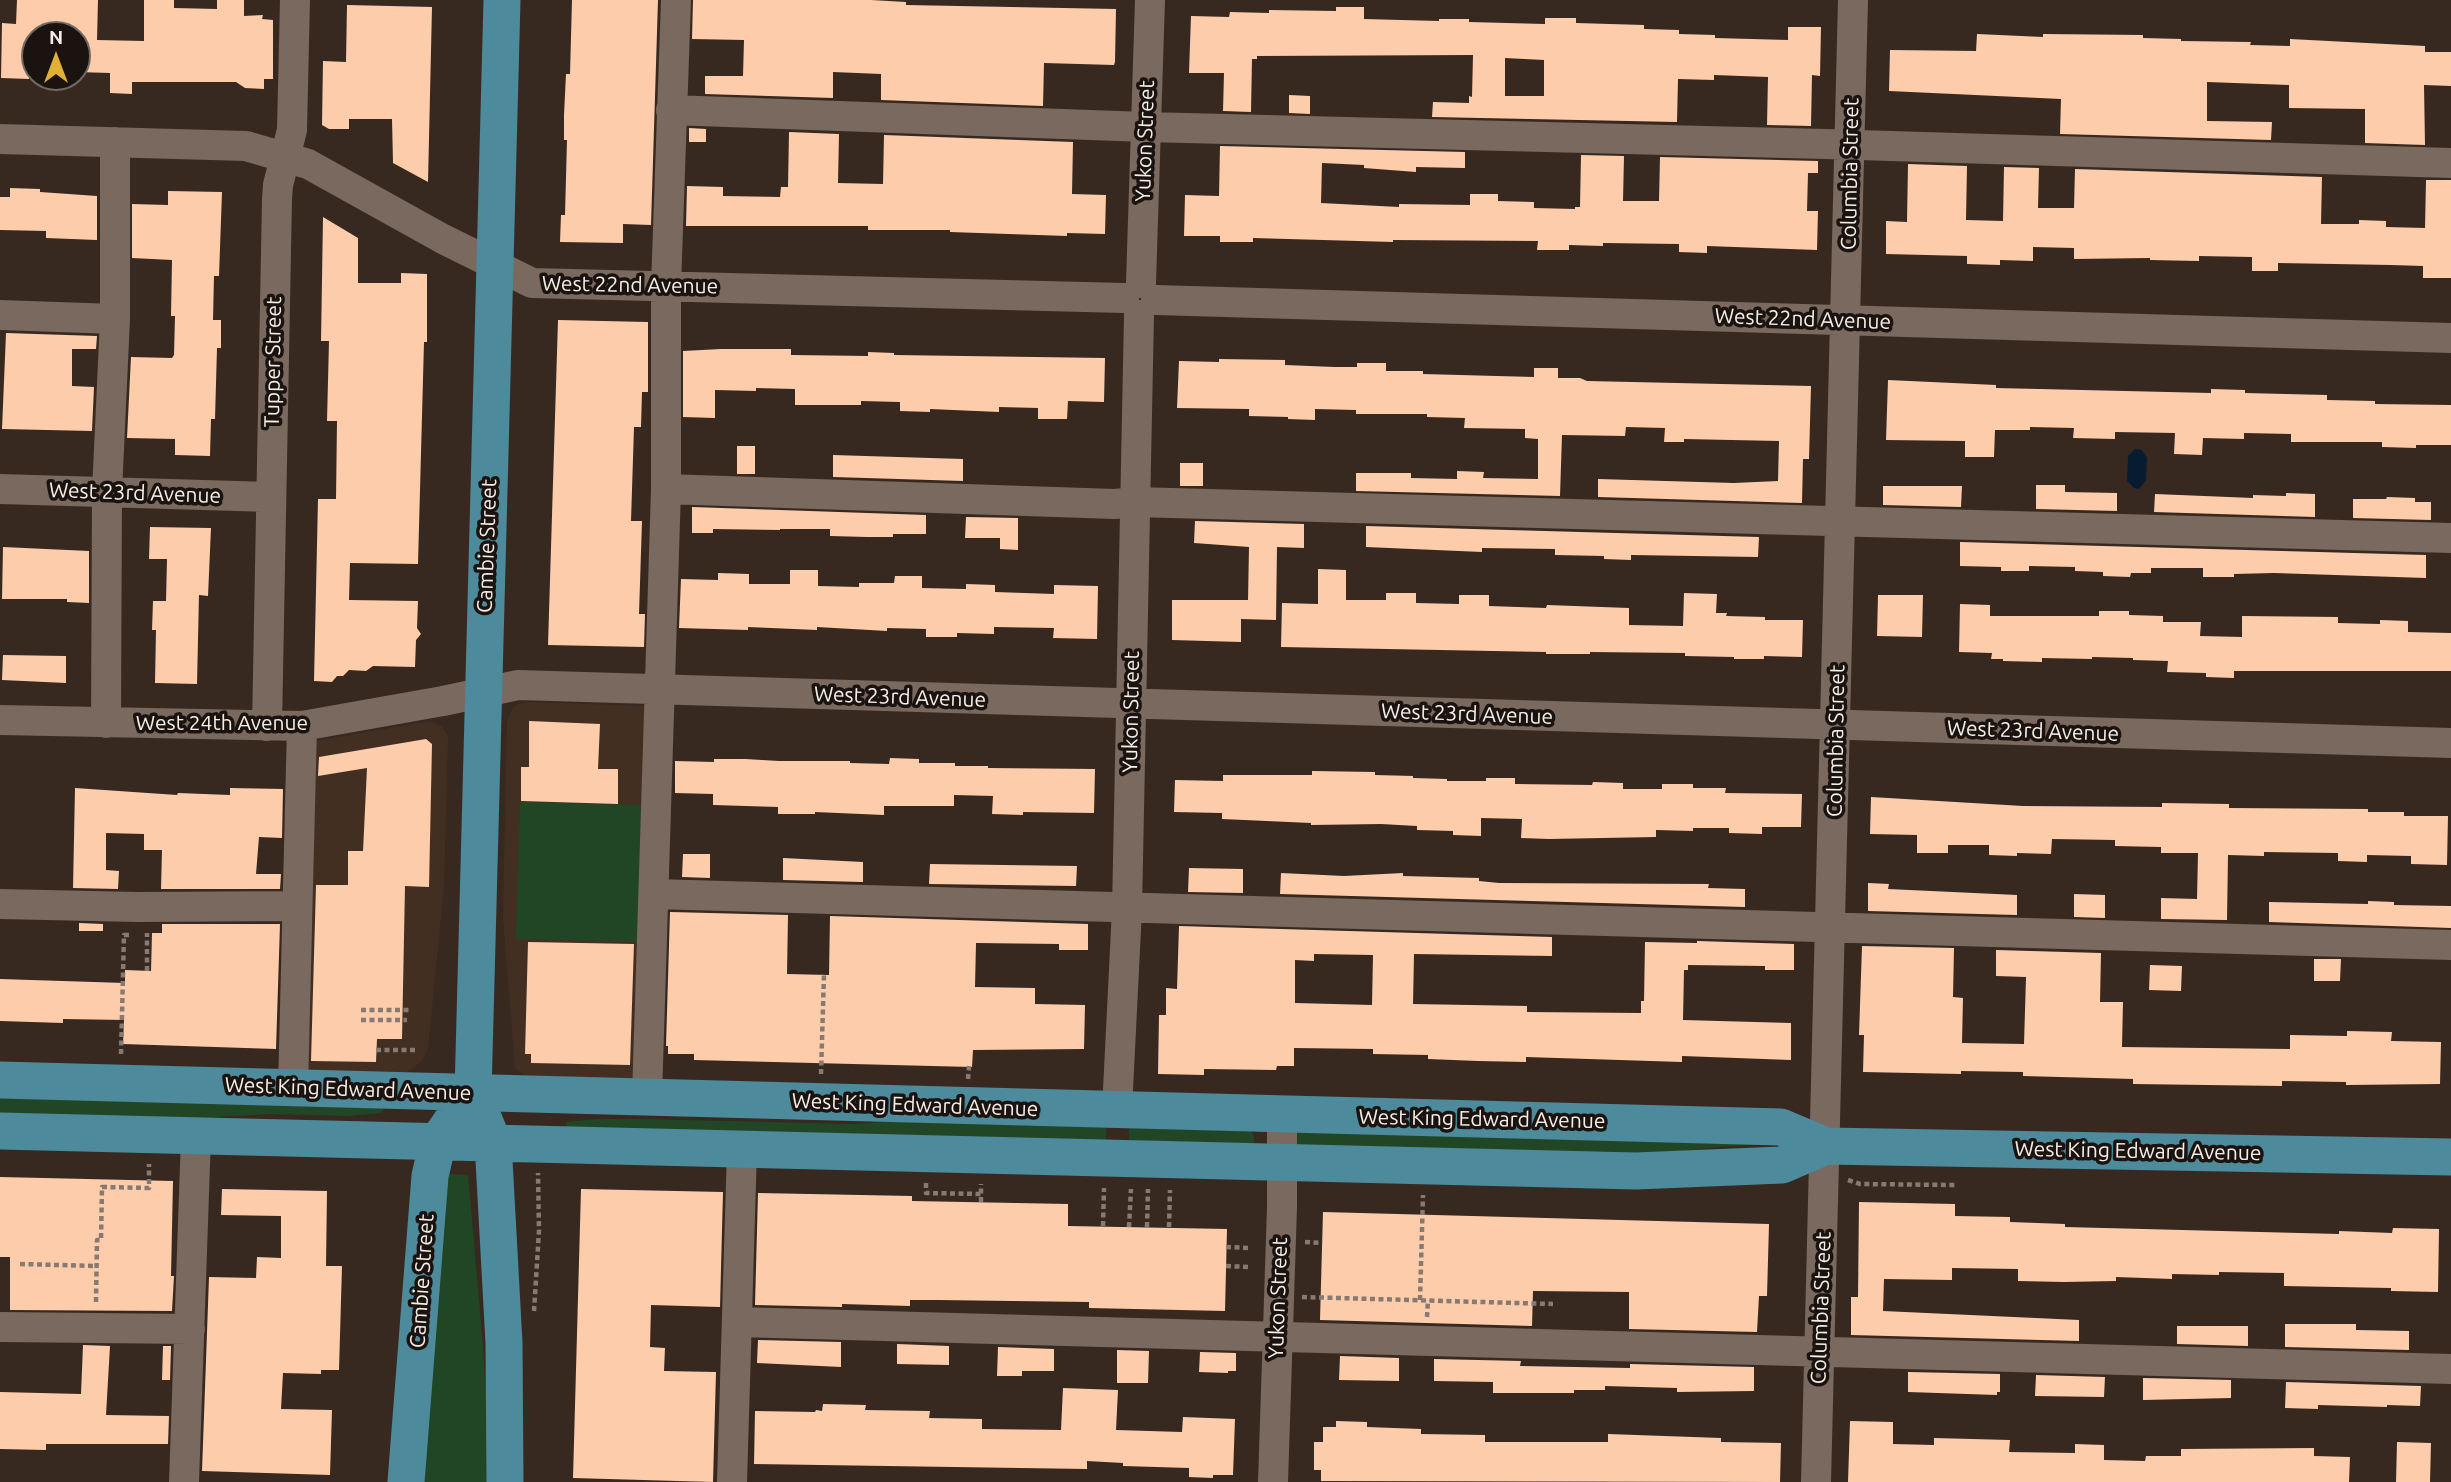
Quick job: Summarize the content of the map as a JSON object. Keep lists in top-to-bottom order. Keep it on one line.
{"streets":{"main road":["Cambie Street","West King Edward Avenue"],"street":["Yukon Street","Columbia Street","West 22nd Avenue","Tupper Street","West 23rd Avenue","West 24th Avenue"]},"crossings":[["Yukon Street","West 22nd Avenue"],["Yukon Street","West 23rd Avenue"],["Yukon Street","West King Edward Avenue"],["Columbia Street","West 22nd Avenue"],["Columbia Street","West 23rd Avenue"],["Columbia Street","West King Edward Avenue"],["West 22nd Avenue","Tupper Street"],["West 22nd Avenue","Cambie Street"],["Tupper Street","West 23rd Avenue"],["Tupper Street","West 24th Avenue"],["West 23rd Avenue","Cambie Street"],["West 23rd Avenue","West 24th Avenue"],["Cambie Street","West 24th Avenue"],["Cambie Street","West King Edward Avenue"]],"north":"top"}
